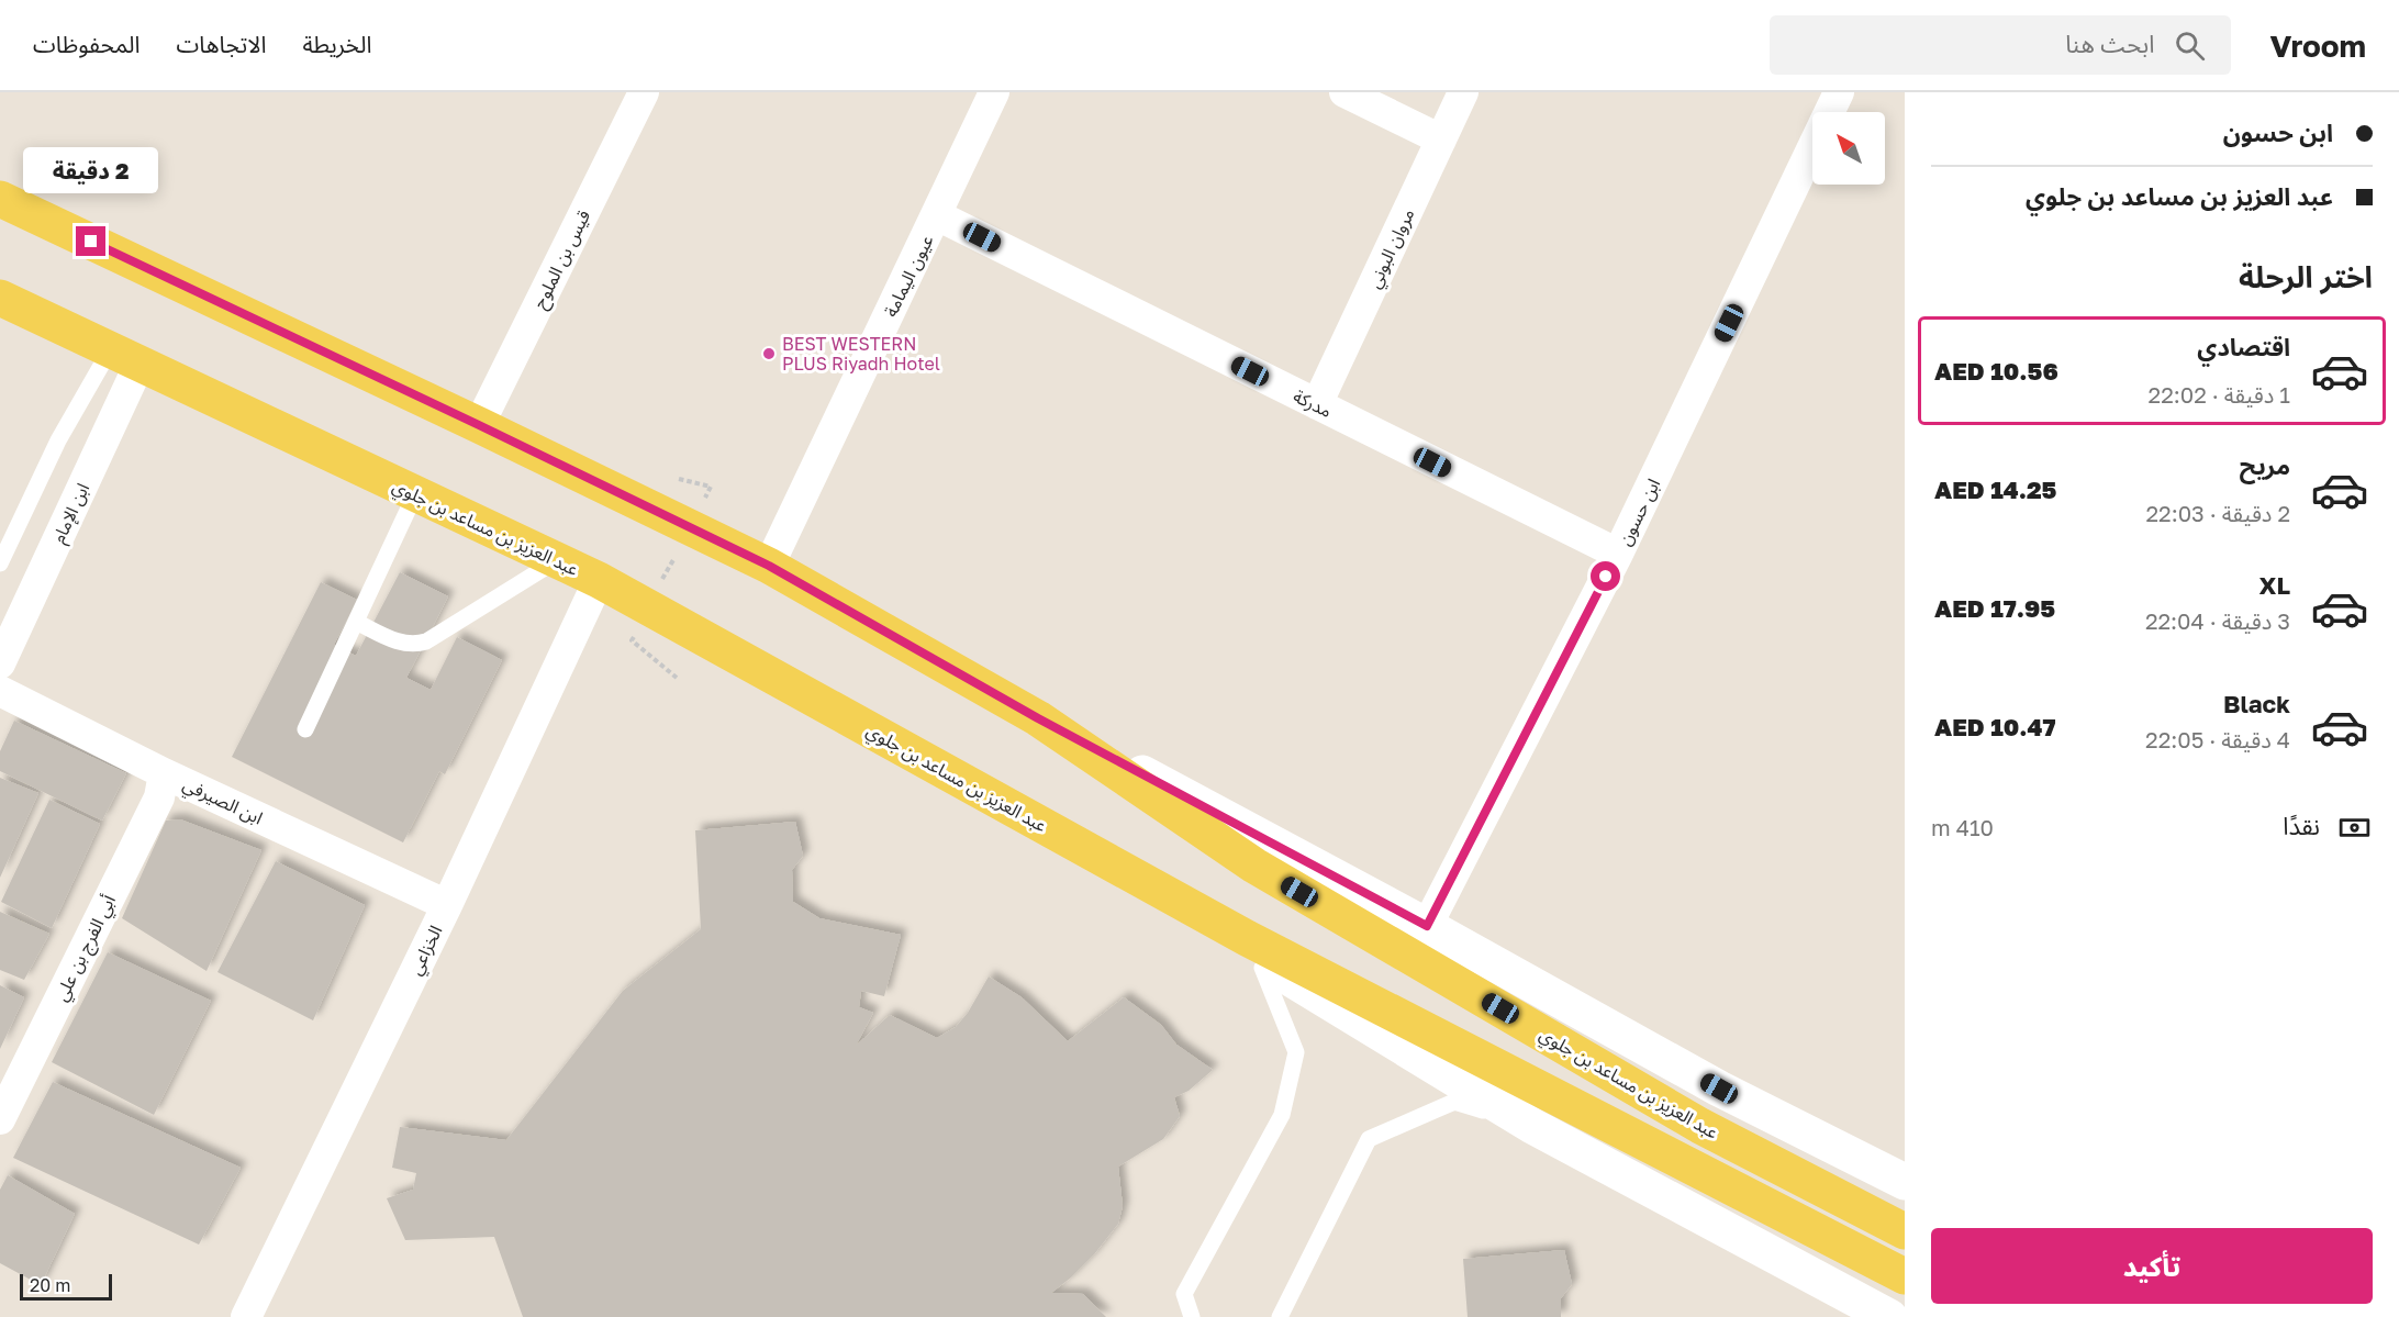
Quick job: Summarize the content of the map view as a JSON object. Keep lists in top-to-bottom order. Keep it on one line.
{"streets":{"main road":["عبد العزيز بن مساعد بن جلوي"],"street":["مروان البوني","قيس بن الملوح","عيون اليمامة","مدركة","ابن حسون","ابن الإمام","ابن الصيرفي","أبي الفرج بن علي","الخزاعي"]},"crossings":[["مروان البوني","مدركة"],["قيس بن الملوح","عبد العزيز بن مساعد بن جلوي"],["عيون اليمامة","مدركة"],["عيون اليمامة","عبد العزيز بن مساعد بن جلوي"],["مدركة","ابن حسون"],["ابن الإمام","عبد العزيز بن مساعد بن جلوي"],["عبد العزيز بن مساعد بن جلوي","الخزاعي"],["ابن الصيرفي","أبي الفرج بن علي"],["ابن الصيرفي","الخزاعي"]],"places":["BEST WESTERN PLUS Riyadh Hotel"],"scale_bar":"20 m","north":"top left","page":{"header":"Vroom","search":"ابحث هنا","nav":["الخريطة","الاتجاهات","المحفوظات"],"banner":["ابن حسون","عبد العزيز بن مساعد بن جلوي"],"bubble":"2 دقيقة","heading":"اختر الرحلة","list":[{"name":"اقتصادي","note":"1 دقيقة · 22:02","value":"AED 10.56"},{"name":"مريح","note":"2 دقيقة · 22:03","value":"AED 14.25"},{"name":"XL","note":"3 دقيقة · 22:04","value":"AED 17.95"},{"name":"Black","note":"4 دقيقة · 22:05","value":"AED 10.47"}],"pay":["نقدًا","410 m"],"buttons":"تأكيد","scale":"20 m"}}
